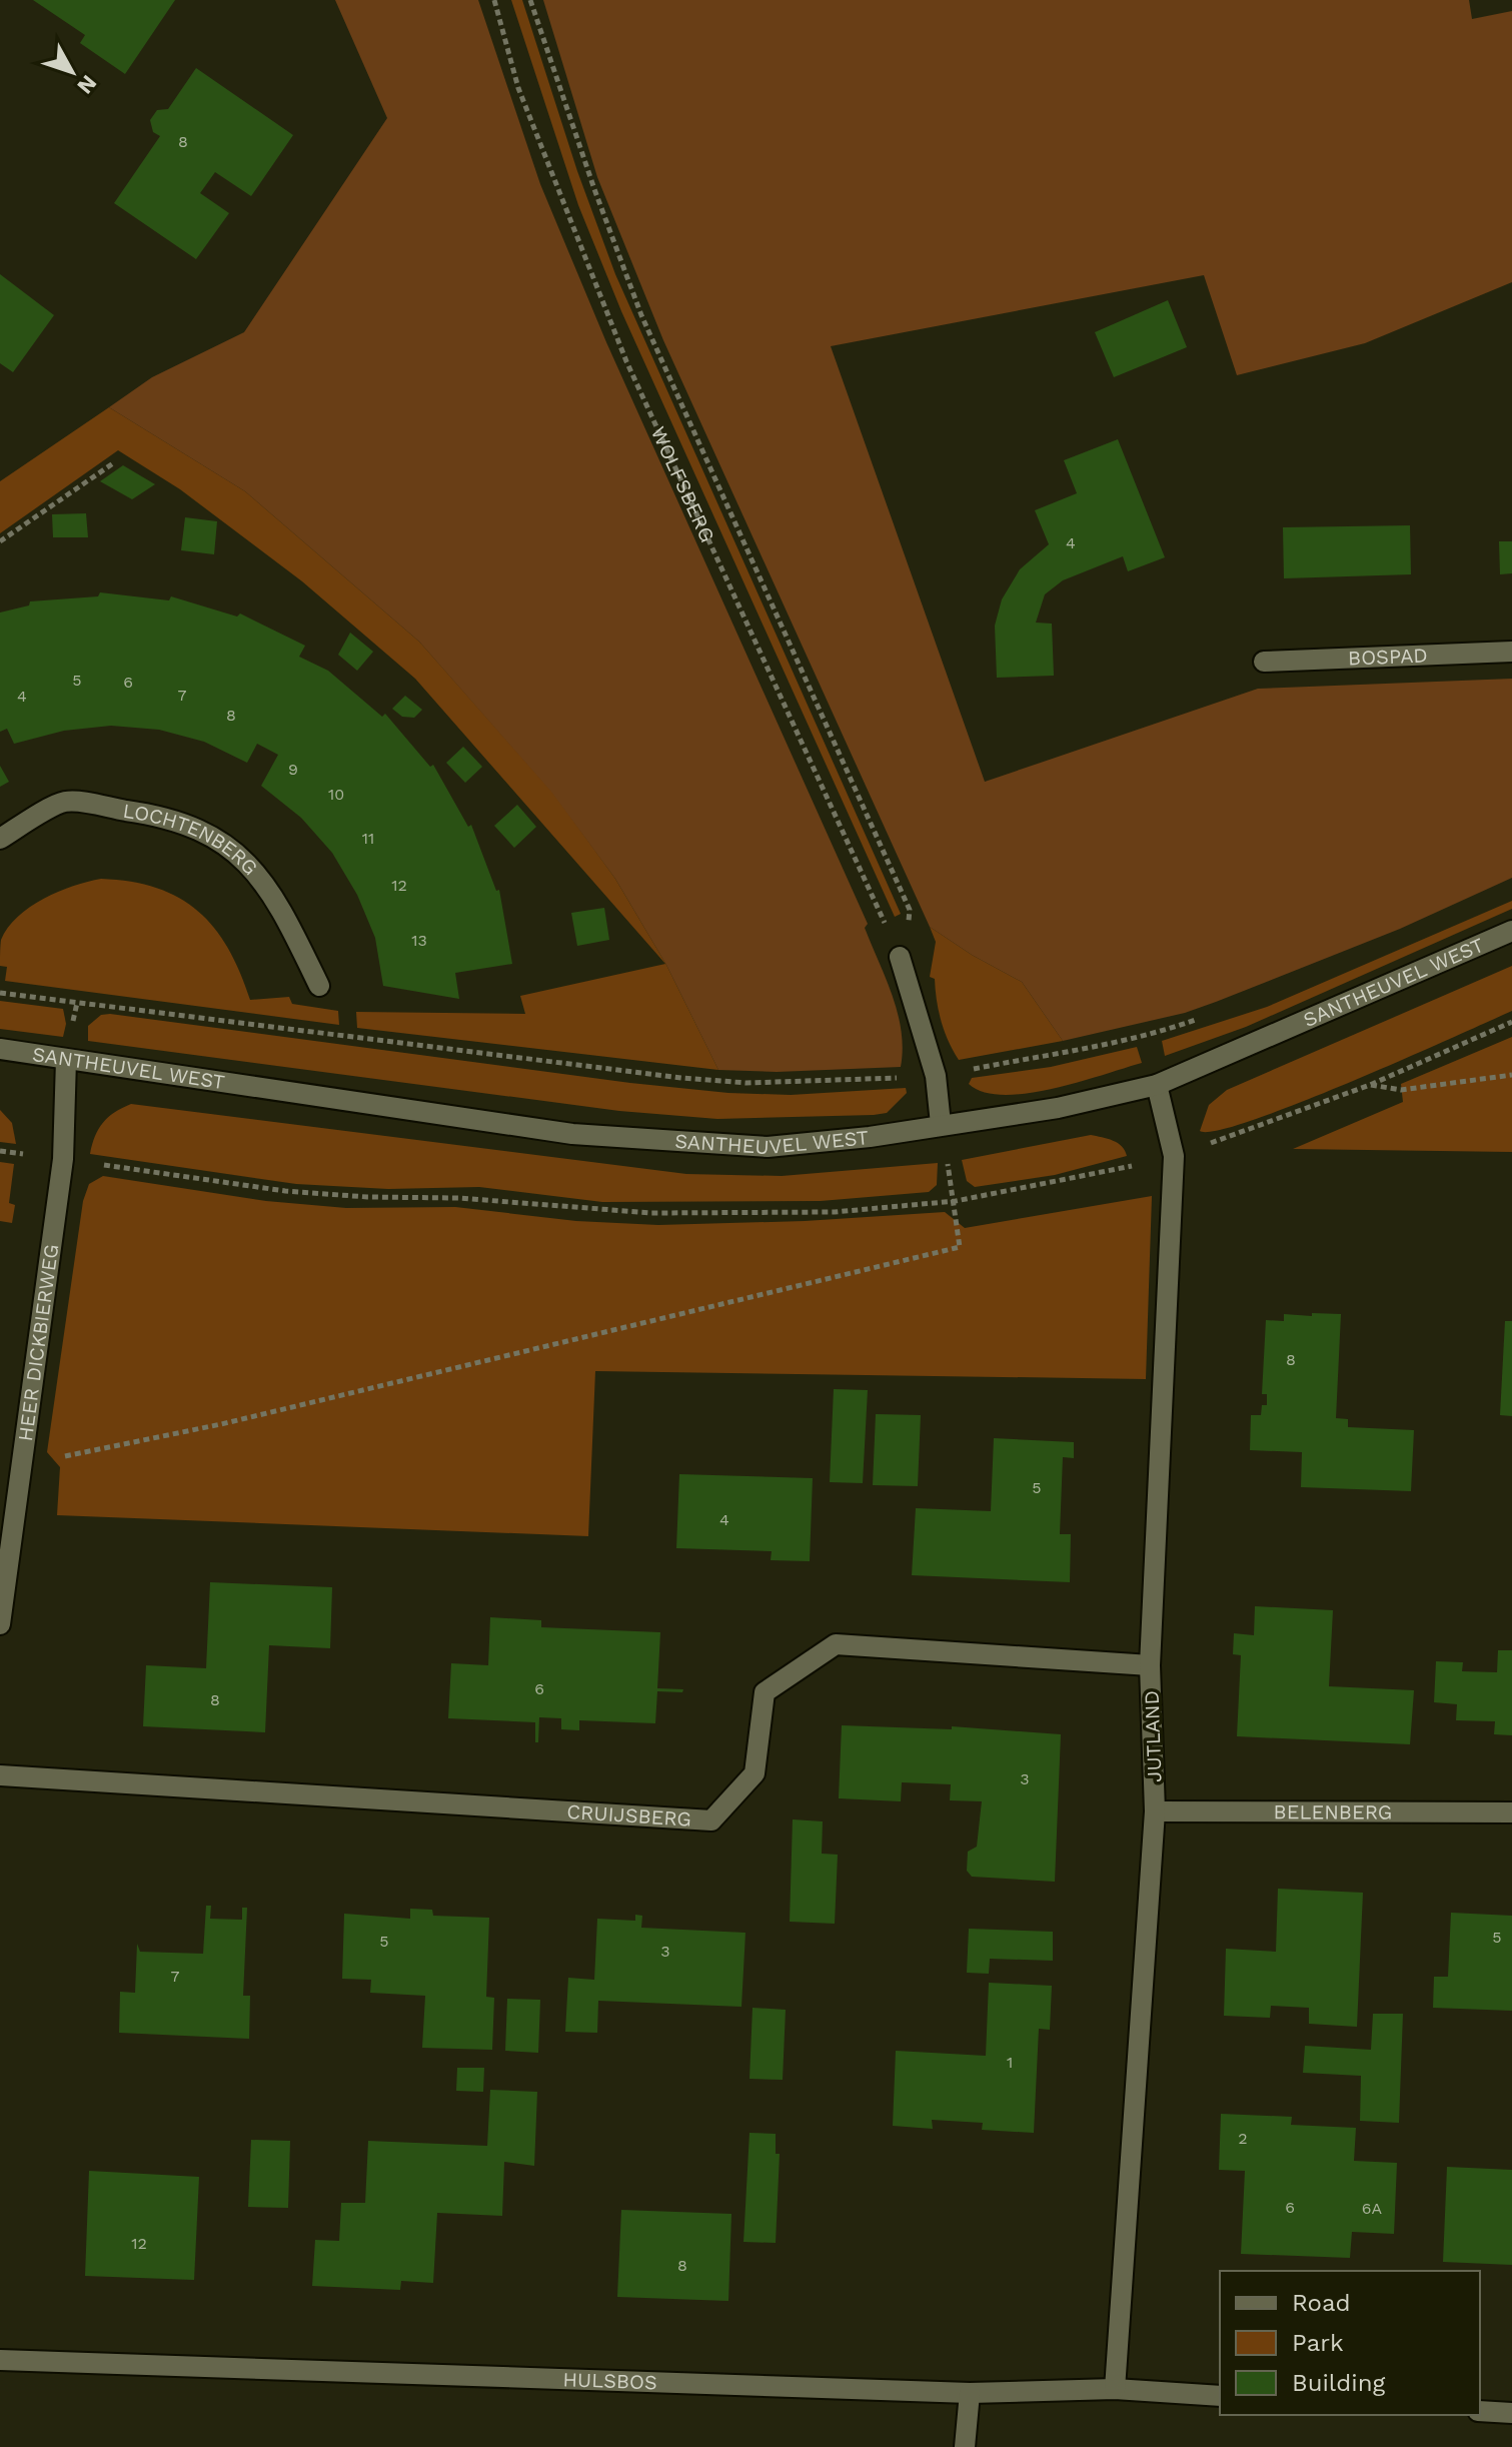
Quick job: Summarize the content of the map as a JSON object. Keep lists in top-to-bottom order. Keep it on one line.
{"streets":{"street":["BOSPAD","LOCHTENBERG","SANTHEUVEL WEST","HEER DICKBIERWEG","JUTLAND","BELENBERG","CRUIJSBERG","HULSBOS"],"path":["WOLFSBERG"]},"crossings":[["SANTHEUVEL WEST","HEER DICKBIERWEG"],["SANTHEUVEL WEST","JUTLAND"],["JUTLAND","BELENBERG"],["JUTLAND","CRUIJSBERG"],["JUTLAND","HULSBOS"]],"house_numbers":["8","4","5","6","7","4","8","9","10","11","12","13","8","5","4","6","8","3","5","5","3","7","1","2","6","6A","12","8"],"legend":["Road","Park","Building"],"north":"bottom right"}
